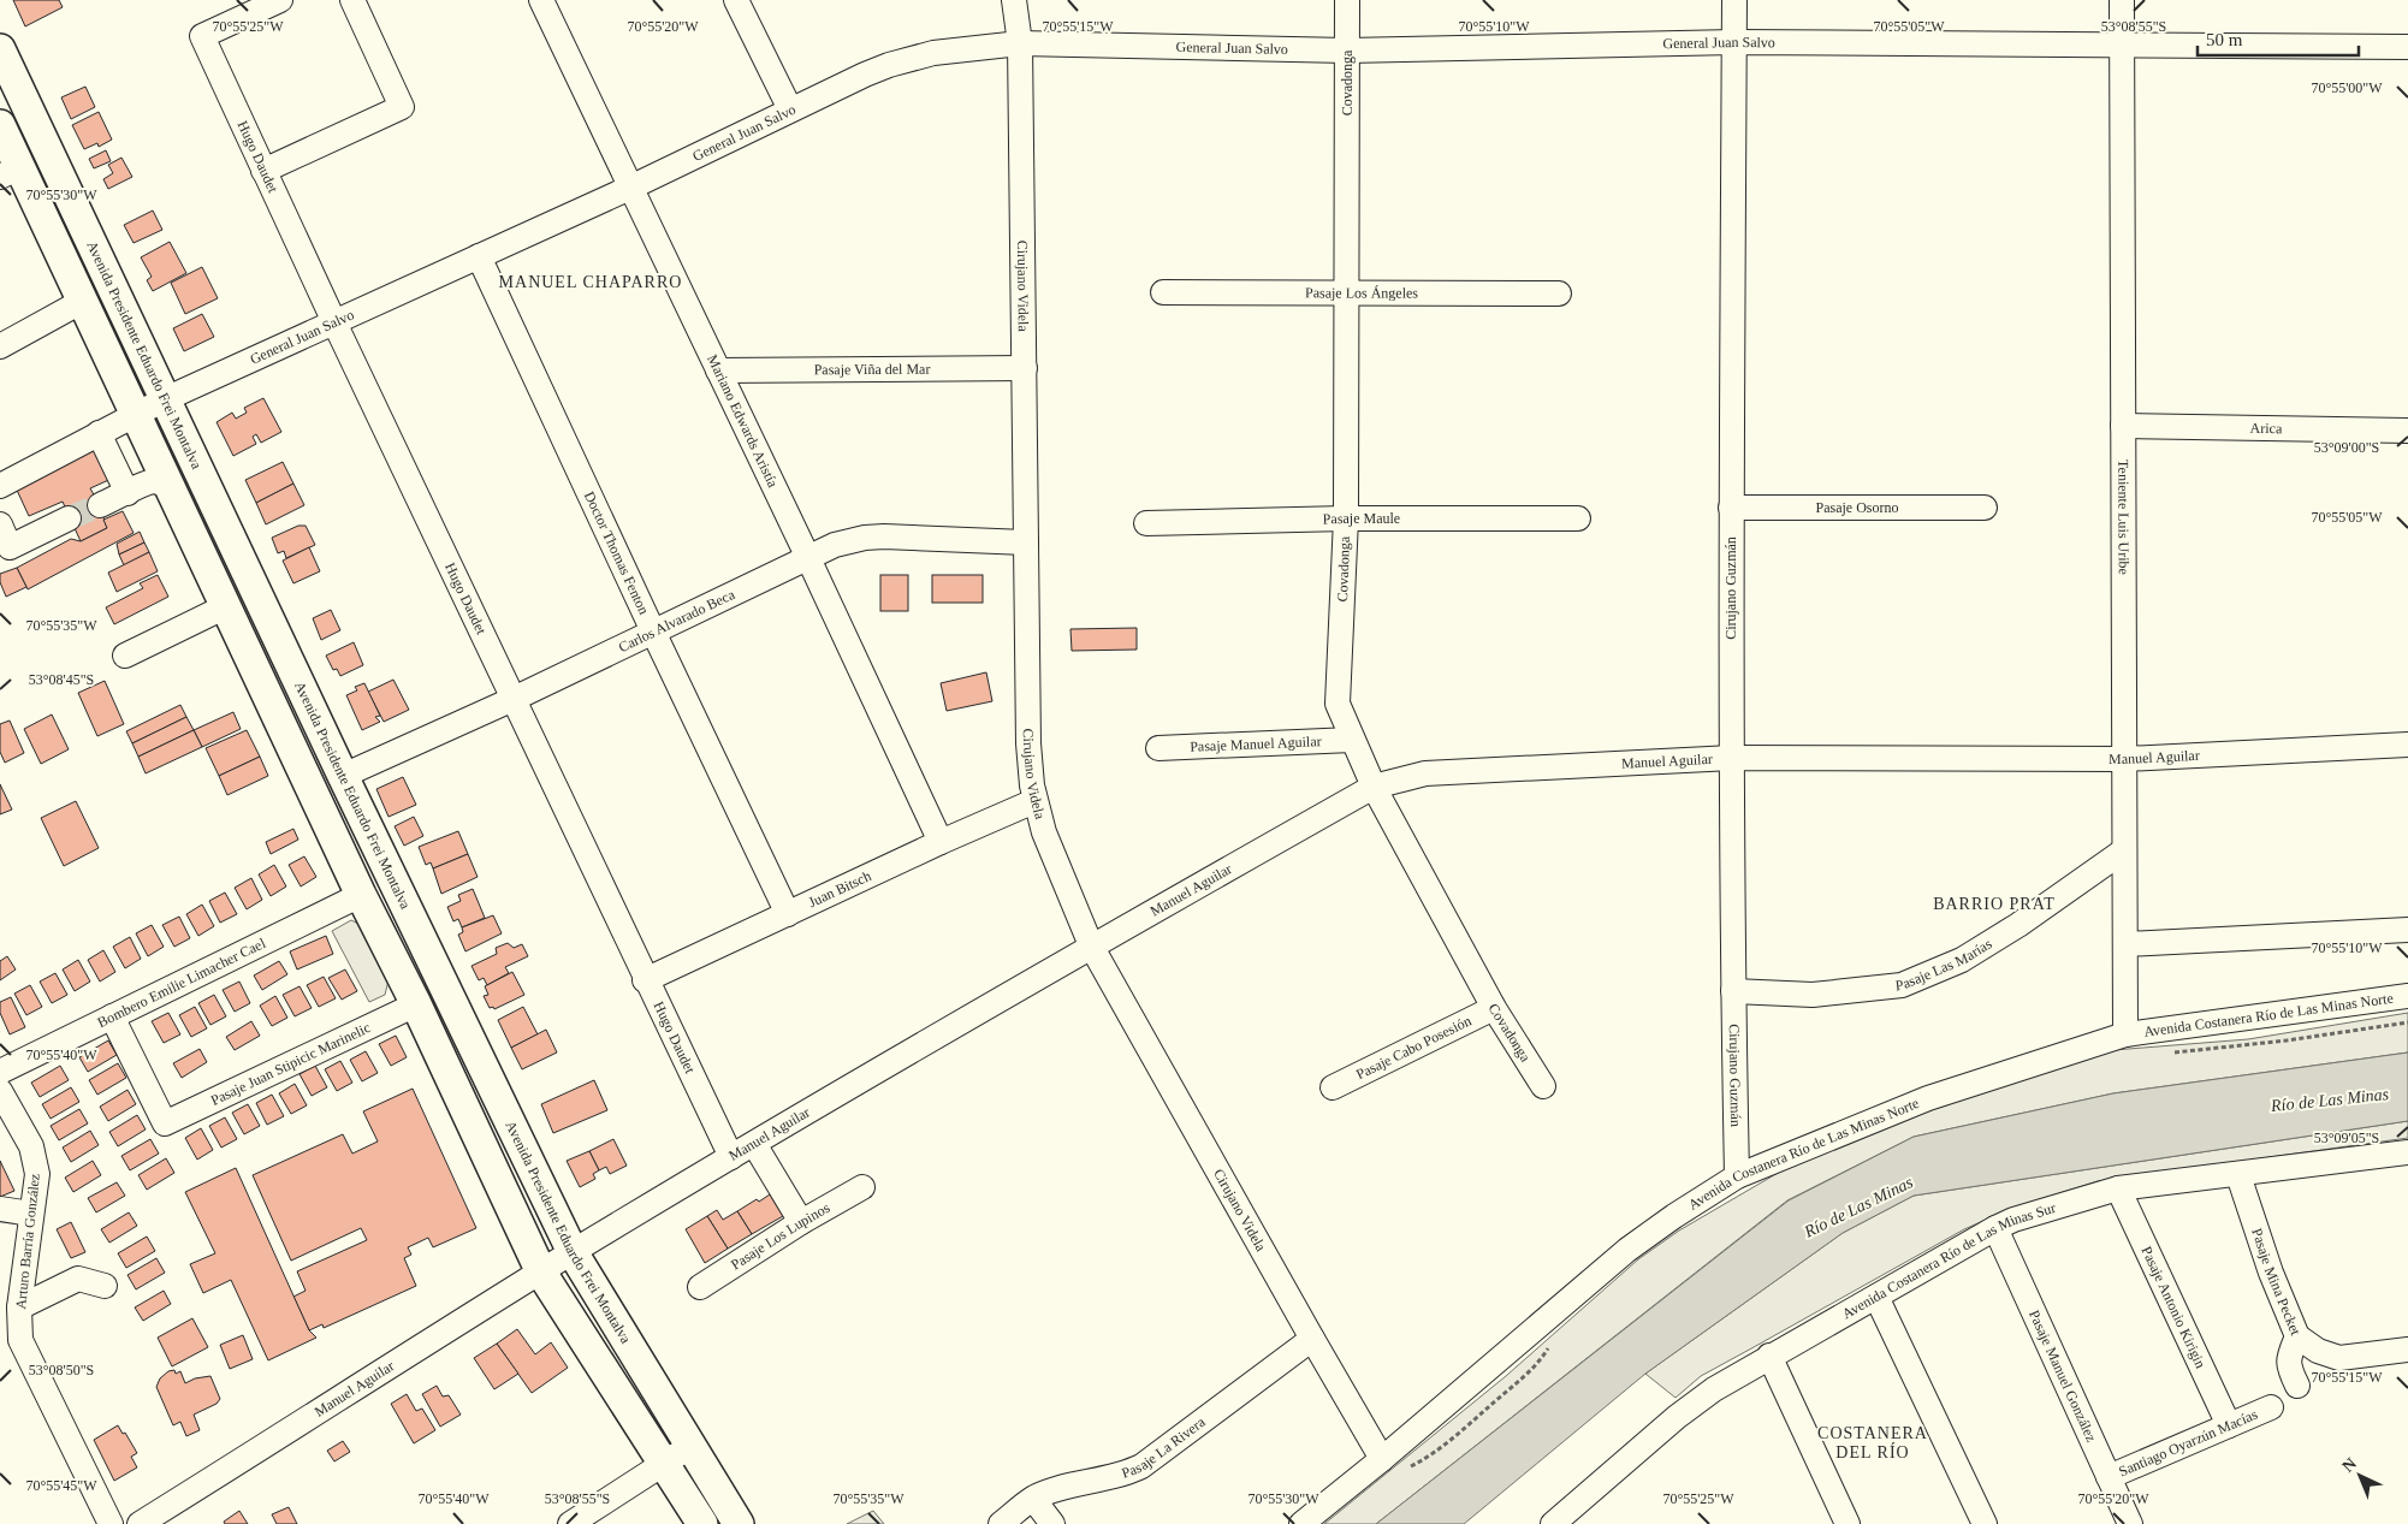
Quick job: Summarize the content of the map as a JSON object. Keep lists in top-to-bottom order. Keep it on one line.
{"streets":{"main road":["Avenida Presidente Eduardo Frei Montalva"],"street":["General Juan Salvo","Covadonga","Hugo Daudet","Cirujano Videla","Pasaje Los Ángeles","Pasaje Viña del Mar","Mariano Edwards Aristía","Arica","Pasaje Osorno","Teniente Luis Uribe","Pasaje Maule","Doctor Thomas Fenton","Cirujano Guzmán","Carlos Alvarado Beca","Pasaje Manuel Aguilar","Manuel Aguilar","Juan Bitsch","Pasaje Las Marías","Bombero Emilie Limacher Cael","Avenida Costanera Río de Las Minas Norte","Pasaje Cabo Posesión","Pasaje Juan Stipicic Marinelic","Pasaje Los Lupinos","Arturo Barría González","Avenida Costanera Río de Las Minas Sur","Pasaje Mina Pecket","Pasaje Antonio Kirigin","Pasaje Manuel González","Santiago Oyarzún Macías","Pasaje La Rivera"]},"crossings":[["General Juan Salvo","Covadonga"],["General Juan Salvo","Hugo Daudet"],["General Juan Salvo","Cirujano Videla"],["General Juan Salvo","Avenida Presidente Eduardo Frei Montalva"],["General Juan Salvo","Mariano Edwards Aristía"],["General Juan Salvo","Teniente Luis Uribe"],["General Juan Salvo","Doctor Thomas Fenton"],["General Juan Salvo","Cirujano Guzmán"],["Covadonga","Pasaje Los Ángeles"],["Covadonga","Pasaje Maule"],["Covadonga","Pasaje Manuel Aguilar"],["Covadonga","Manuel Aguilar"],["Covadonga","Pasaje Cabo Posesión"],["Hugo Daudet","Carlos Alvarado Beca"],["Hugo Daudet","Manuel Aguilar"],["Hugo Daudet","Juan Bitsch"],["Cirujano Videla","Pasaje Viña del Mar"],["Cirujano Videla","Carlos Alvarado Beca"],["Cirujano Videla","Manuel Aguilar"],["Cirujano Videla","Juan Bitsch"],["Cirujano Videla","Avenida Costanera Río de Las Minas Norte"],["Cirujano Videla","Pasaje La Rivera"],["Avenida Presidente Eduardo Frei Montalva","Carlos Alvarado Beca"],["Avenida Presidente Eduardo Frei Montalva","Manuel Aguilar"],["Pasaje Viña del Mar","Mariano Edwards Aristía"],["Mariano Edwards Aristía","Carlos Alvarado Beca"],["Mariano Edwards Aristía","Juan Bitsch"],["Arica","Teniente Luis Uribe"],["Pasaje Osorno","Cirujano Guzmán"],["Teniente Luis Uribe","Manuel Aguilar"],["Teniente Luis Uribe","Pasaje Las Marías"],["Teniente Luis Uribe","Avenida Costanera Río de Las Minas Norte"],["Doctor Thomas Fenton","Carlos Alvarado Beca"],["Doctor Thomas Fenton","Juan Bitsch"],["Cirujano Guzmán","Manuel Aguilar"],["Cirujano Guzmán","Pasaje Las Marías"],["Cirujano Guzmán","Avenida Costanera Río de Las Minas Norte"],["Bombero Emilie Limacher Cael","Pasaje Juan Stipicic Marinelic"],["Avenida Costanera Río de Las Minas Sur","Pasaje Mina Pecket"],["Avenida Costanera Río de Las Minas Sur","Pasaje Antonio Kirigin"],["Avenida Costanera Río de Las Minas Sur","Pasaje Manuel González"],["Pasaje Antonio Kirigin","Santiago Oyarzún Macías"],["Pasaje Manuel González","Santiago Oyarzún Macías"]],"districts":["MANUEL CHAPARRO","BARRIO PRAT","COSTANERA DEL RÍO"],"water":["Río de Las Minas"],"scale_bar":"50 m","north":"top left","coordinates":["53°08'55\"S","70°55'05\"W","70°55'25\"W","70°55'20\"W","70°55'15\"W","70°55'10\"W","70°55'00\"W","70°55'30\"W","53°09'00\"S","70°55'35\"W","53°08'45\"S","70°55'40\"W","53°09'05\"S","53°08'50\"S","70°55'45\"W"]}
